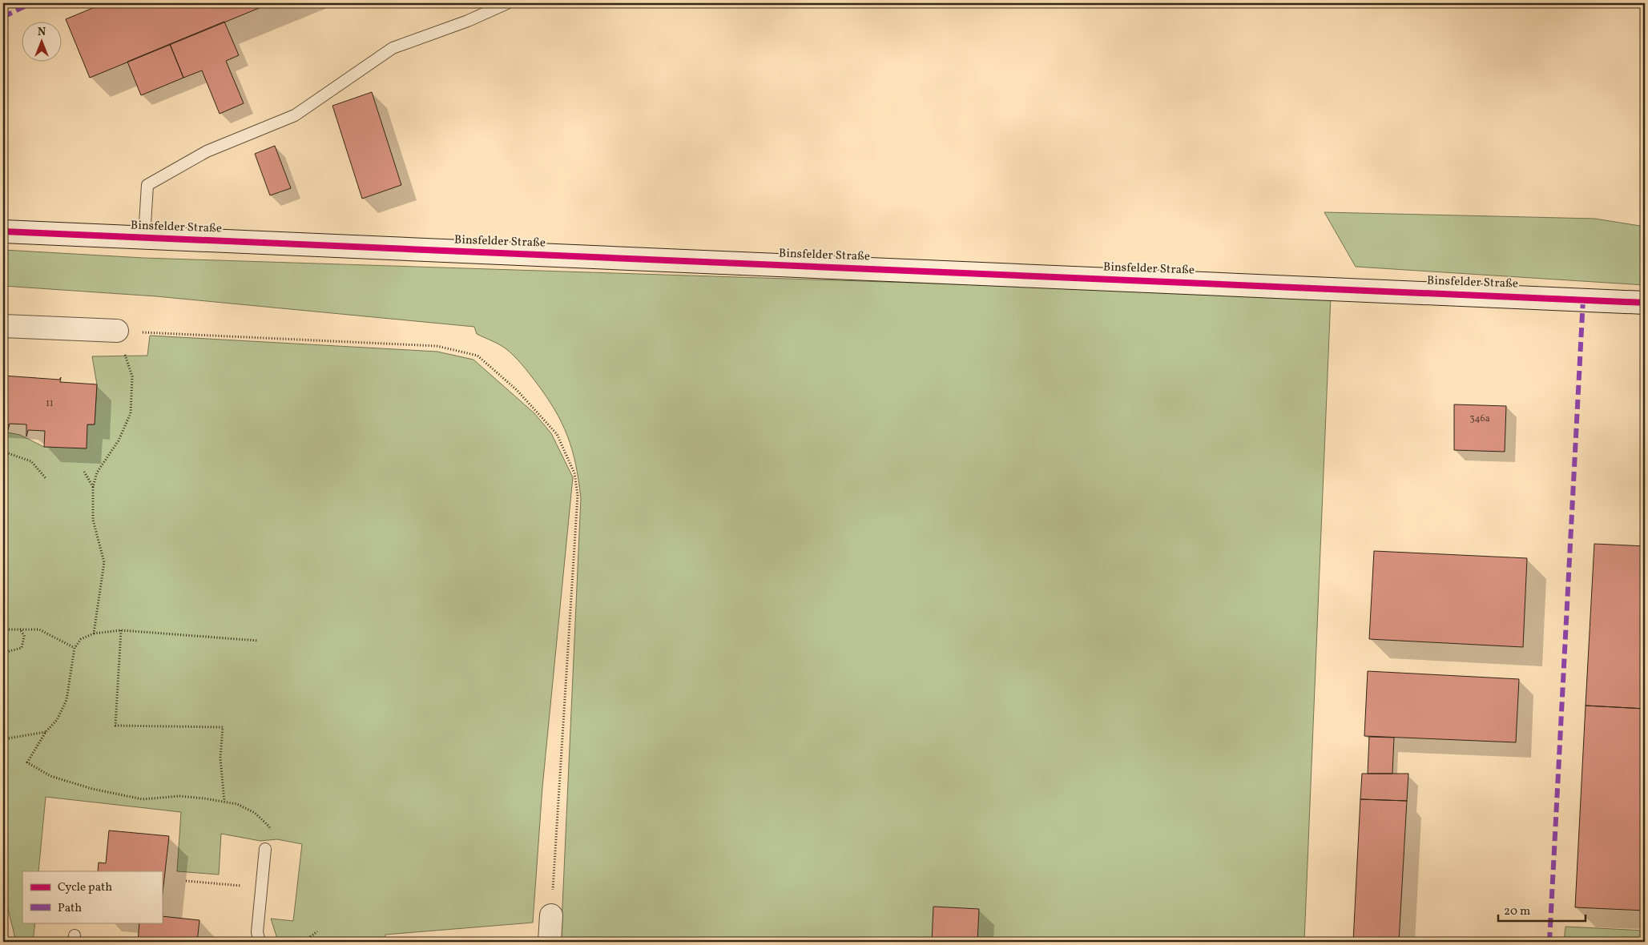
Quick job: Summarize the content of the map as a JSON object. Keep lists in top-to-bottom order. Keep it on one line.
{"streets":{"street":["Binsfelder Straße"]},"house_numbers":["11","346a"],"legend":["Cycle path","Path"],"scale_bar":"20 m","north":"top"}
